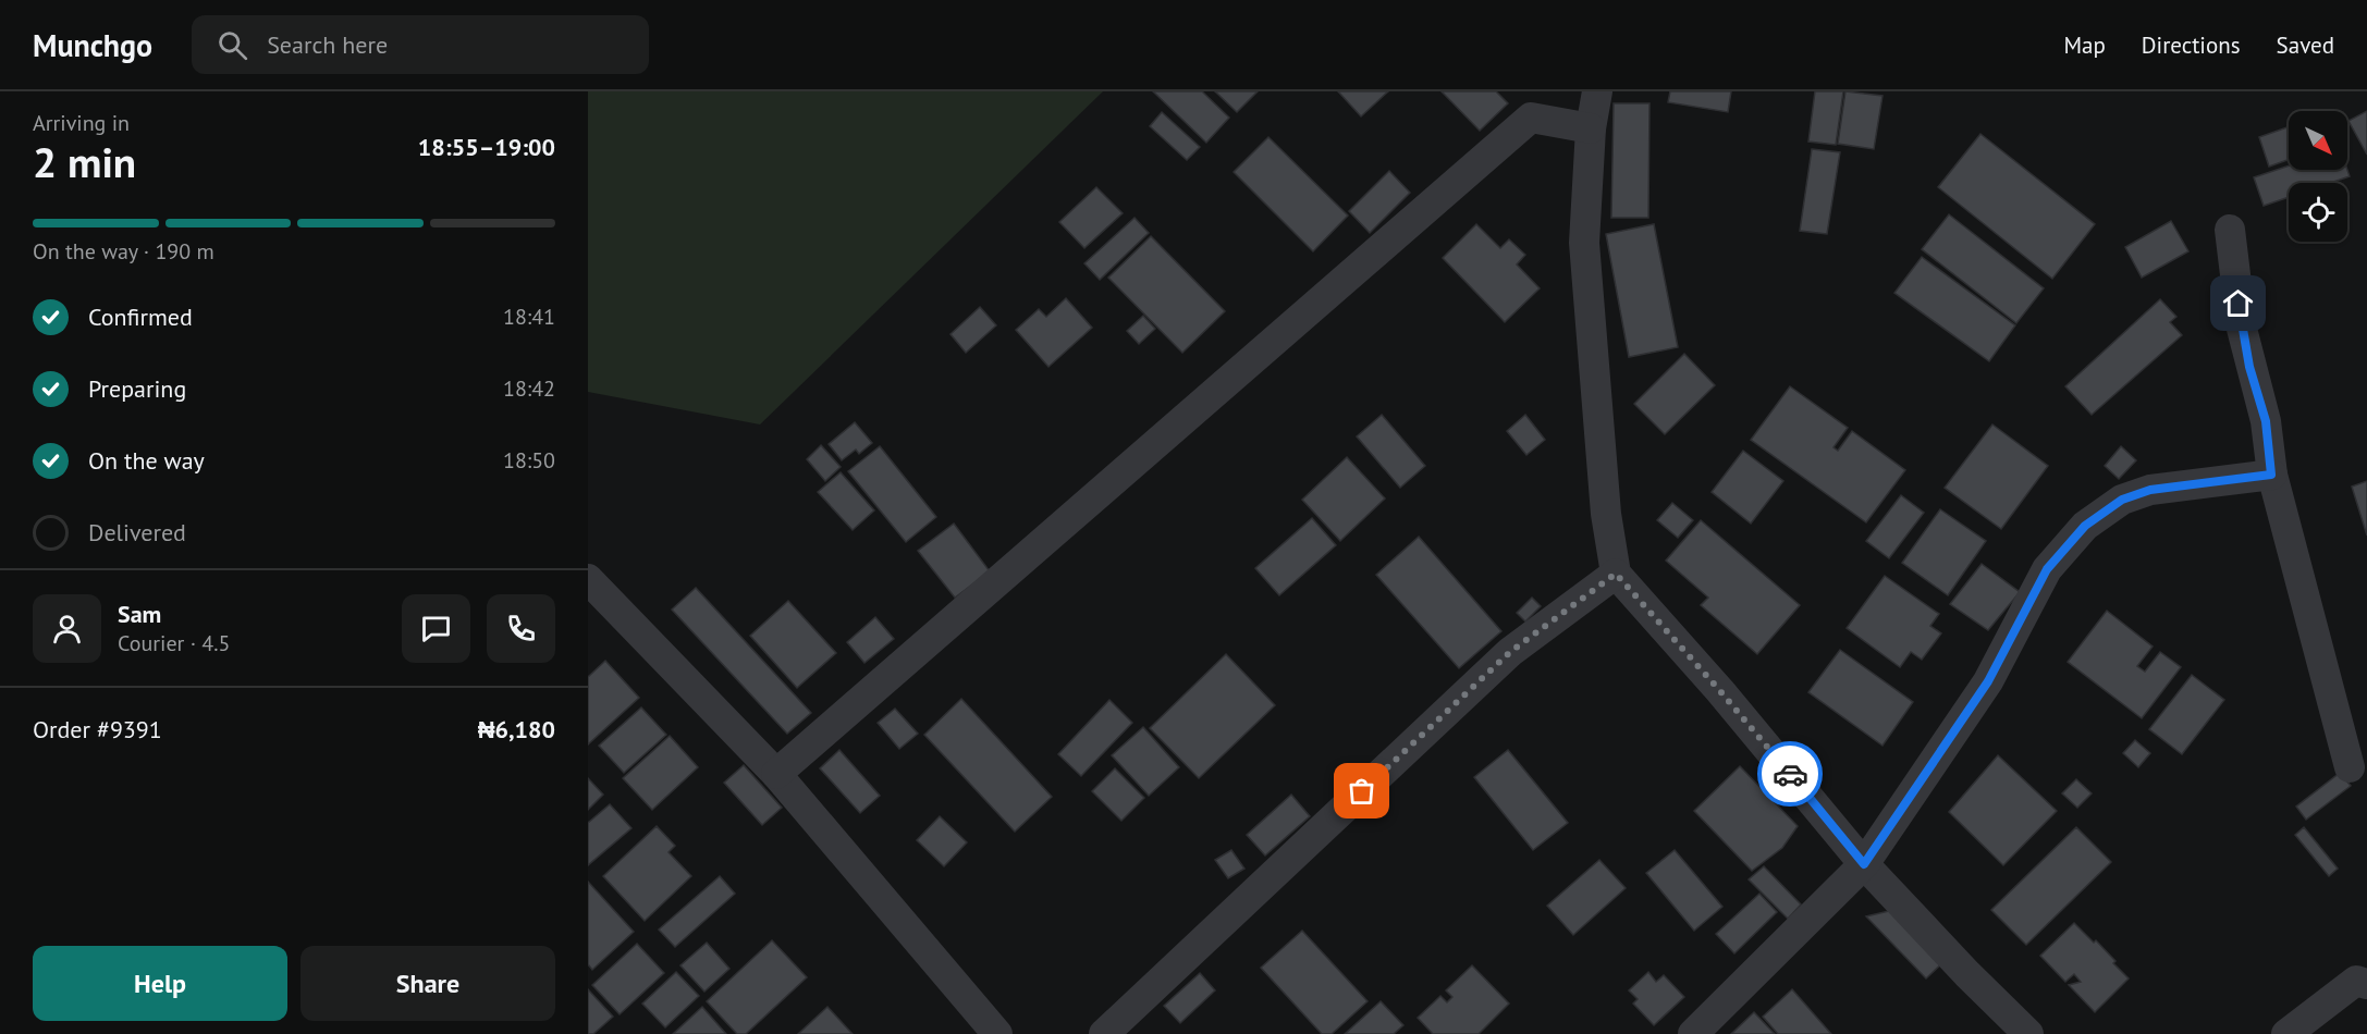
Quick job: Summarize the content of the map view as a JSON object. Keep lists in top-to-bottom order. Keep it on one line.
{"north":"bottom right","page":{"header":"Munchgo","search":"Search here","nav":["Map","Directions","Saved"],"heading":["2 min","Arriving in","18:55–19:00"],"panel":["Sam","Courier · 4.5","Order #9391","₦6,180"],"bar":"On the way · 190 m","list":[["Confirmed","18:41"],["Preparing","18:42"],["On the way","18:50"],"Delivered"],"buttons":["Help","Share"]}}
